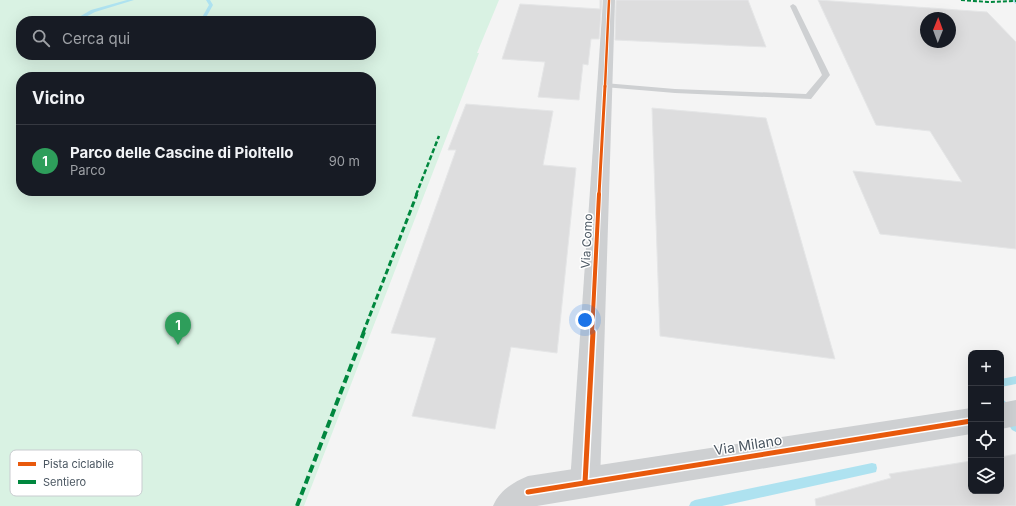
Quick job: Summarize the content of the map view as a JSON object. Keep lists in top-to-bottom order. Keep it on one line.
{"streets":{"street":["Via Como","Via Milano"]},"crossings":[["Via Como","Via Milano"]],"legend":["Pista ciclabile","Sentiero"],"north":"top","page":{"search":"Cerca qui","heading":"Vicino","list":[{"mark":"1","name":"Parco delle Cascine di Pioltello","note":"Parco","value":"90 m"}],"pins":"1","map_buttons":["+","−"]}}
